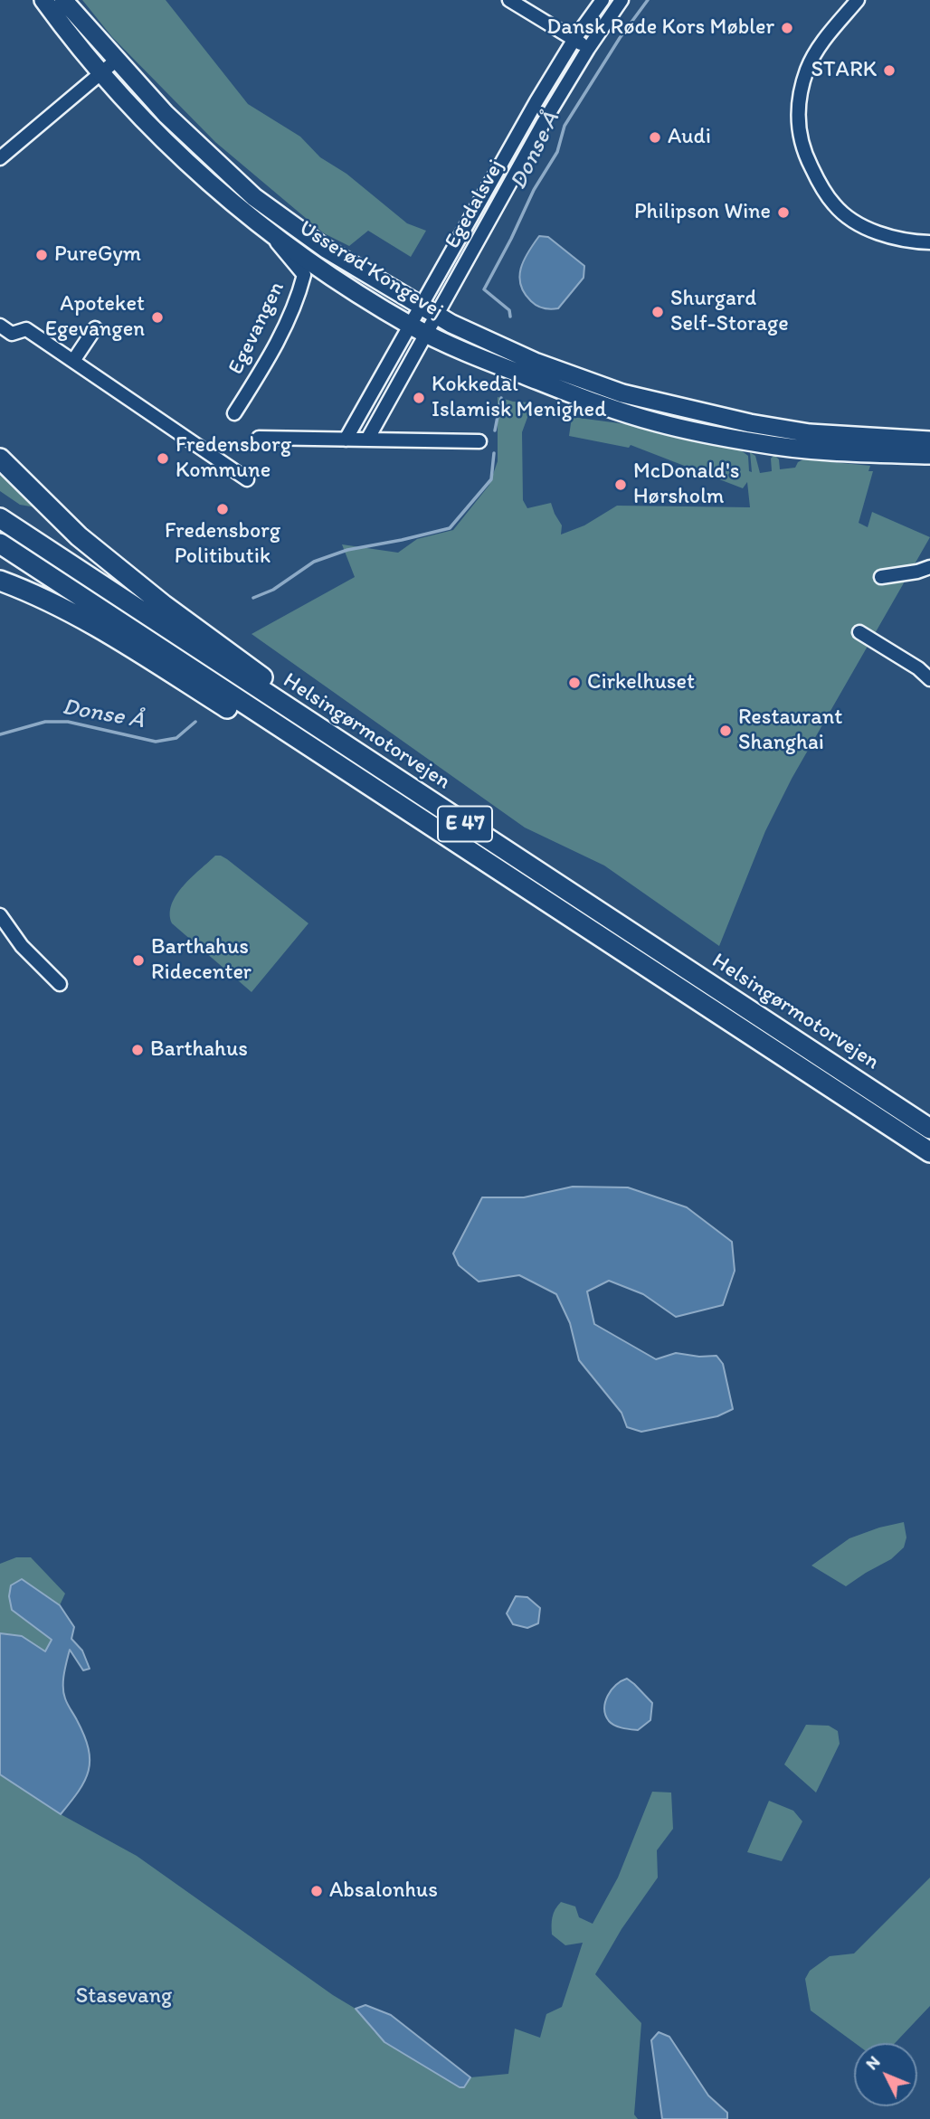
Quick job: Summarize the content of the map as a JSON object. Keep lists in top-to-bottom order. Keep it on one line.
{"streets":{"highway":["Helsingørmotorvejen","E 47"],"main road":["Usserød Kongevej"],"street":["Egedalsvej","Egevangen"]},"crossings":[["Egedalsvej","Usserød Kongevej"],["Usserød Kongevej","Egevangen"]],"water":["Donse Å"],"parks":["Stasevang"],"places":["Dansk Røde Kors Møbler","STARK","Audi","Philipson Wine","PureGym","Shurgard Self-Storage","Apoteket Egevangen","Kokkedal Islamisk Menighed","Fredensborg Kommune","McDonald's Hørsholm","Fredensborg Politibutik","Cirkelhuset","Restaurant Shanghai","Barthahus Ridecenter","Barthahus","Absalonhus"],"north":"top left"}
